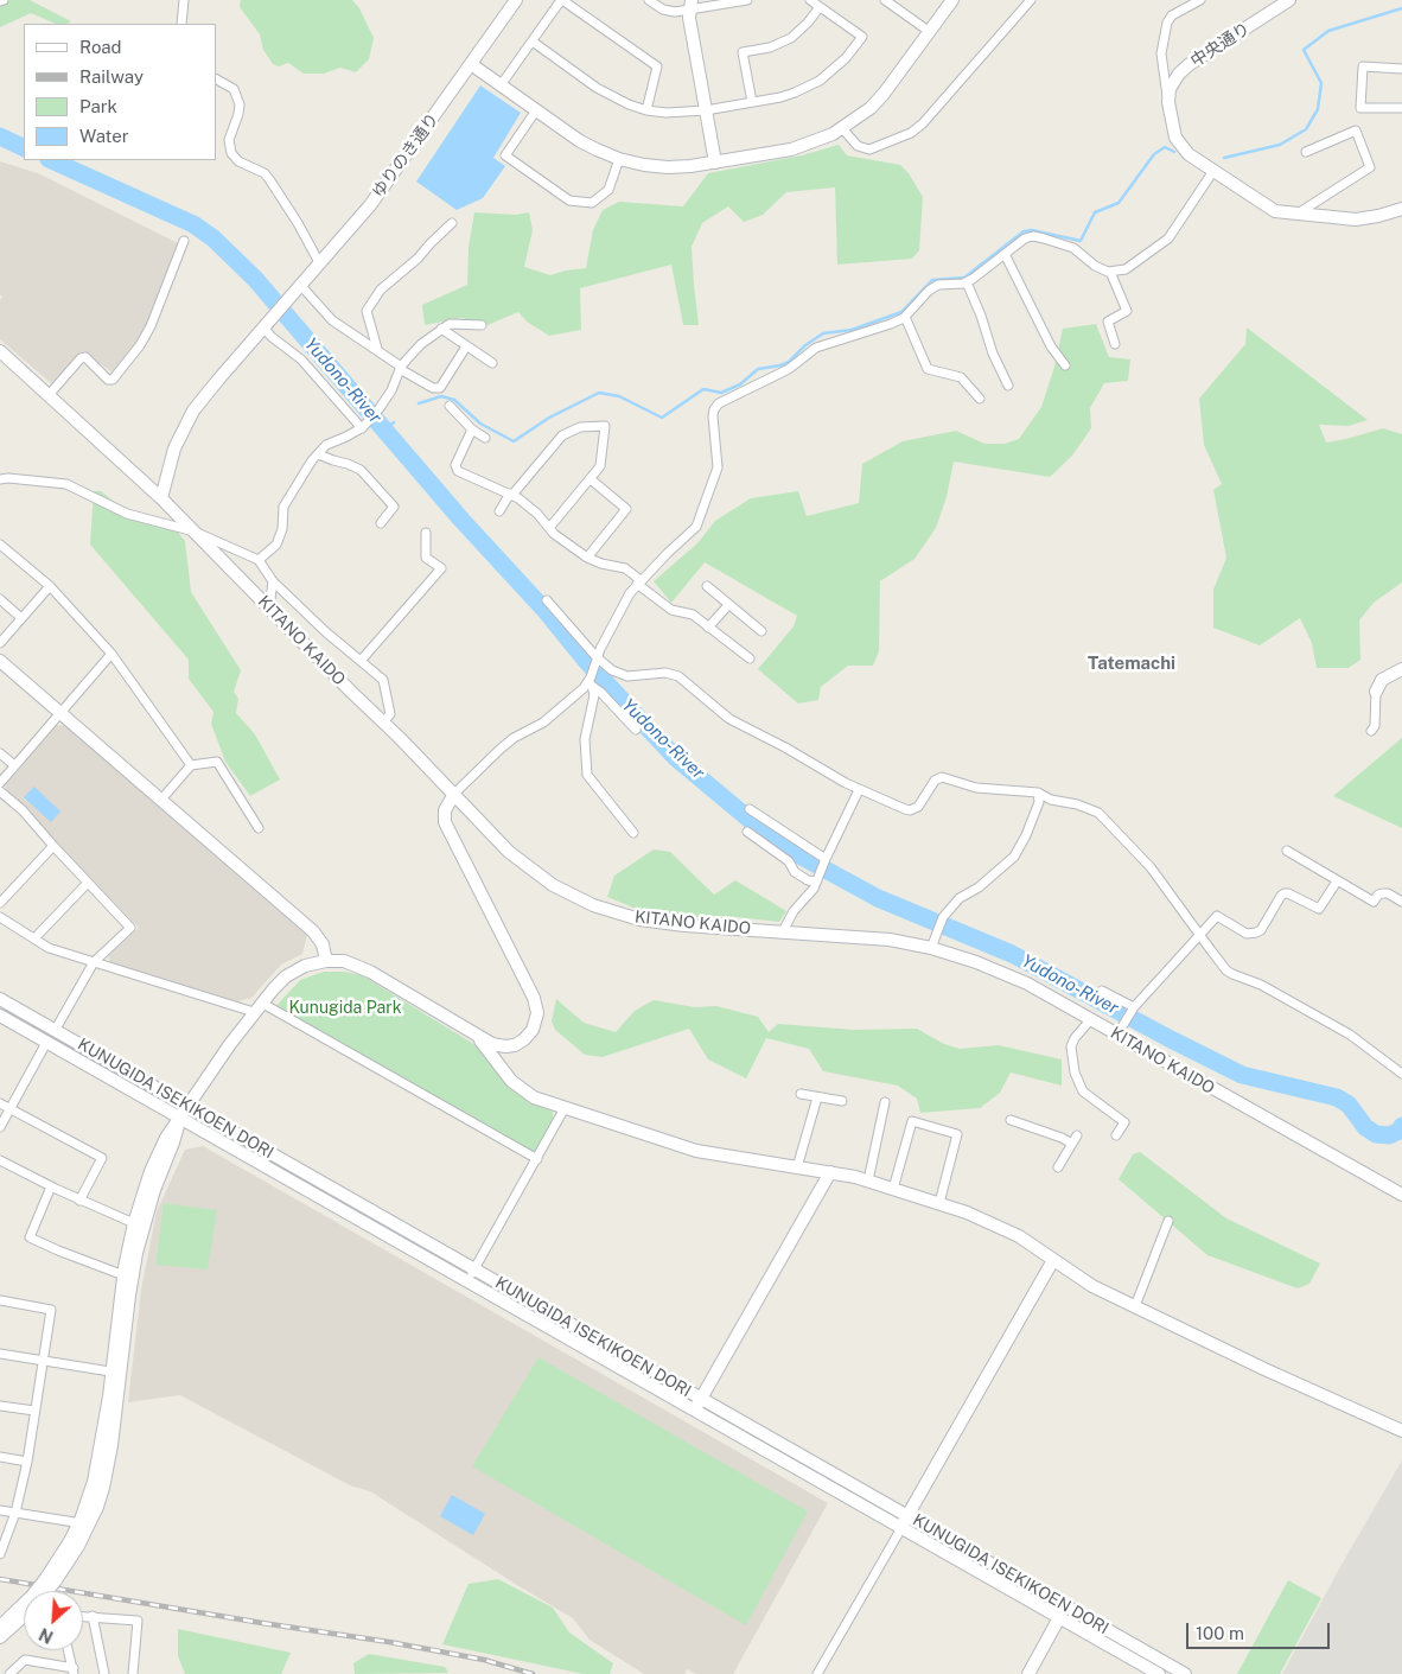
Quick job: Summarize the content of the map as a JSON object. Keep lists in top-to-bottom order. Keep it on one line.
{"streets":{"street":["中央通り","ゆりのき通り","KITANO KAIDO","KUNUGIDA ISEKIKOEN DORI"]},"crossings":[["ゆりのき通り","KITANO KAIDO"]],"districts":["Tatemachi"],"water":["Yudono-River"],"parks":["Kunugida Park"],"legend":["Road","Railway","Park","Water"],"scale_bar":"100 m","north":"bottom left"}
